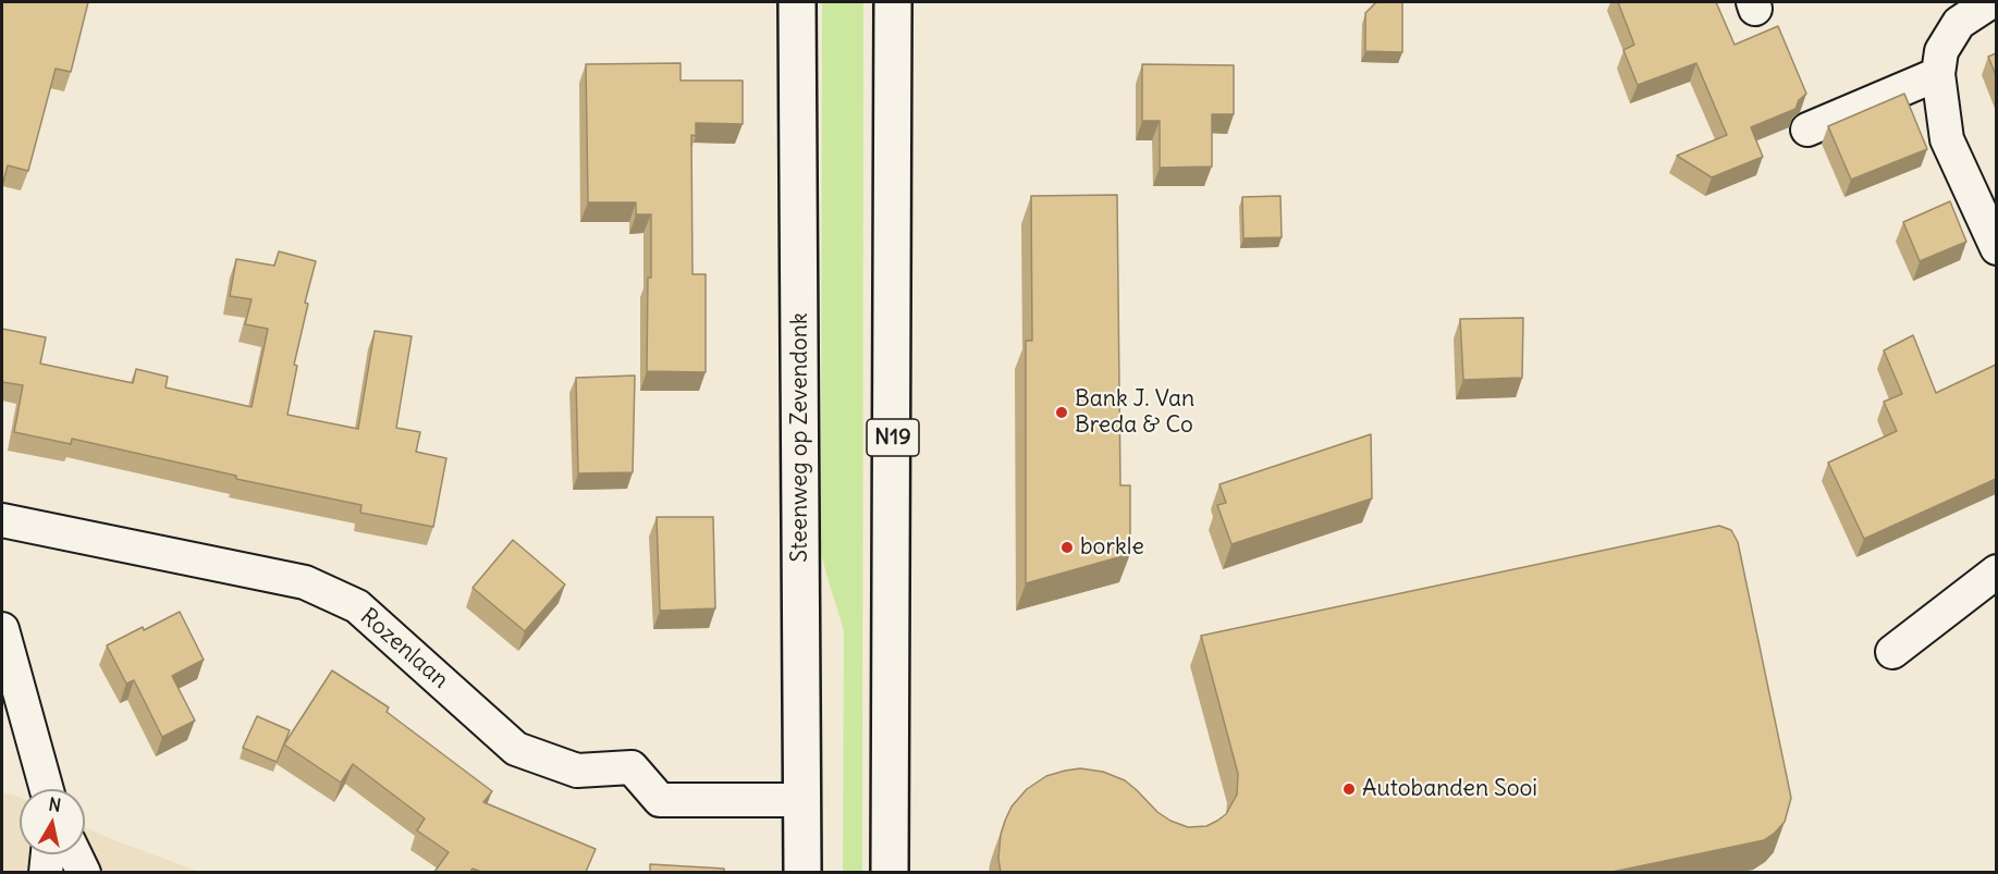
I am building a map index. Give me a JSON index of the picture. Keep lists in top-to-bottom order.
{
  "streets": {
    "main road": ["Steenweg op Zevendonk", "N19"],
    "street": ["Rozenlaan"]
  },
  "crossings": [
    ["Steenweg op Zevendonk", "Rozenlaan"]
  ],
  "places": ["Bank J. Van Breda & Co", "borkle", "Autobanden Sooi"],
  "north": "top"
}
